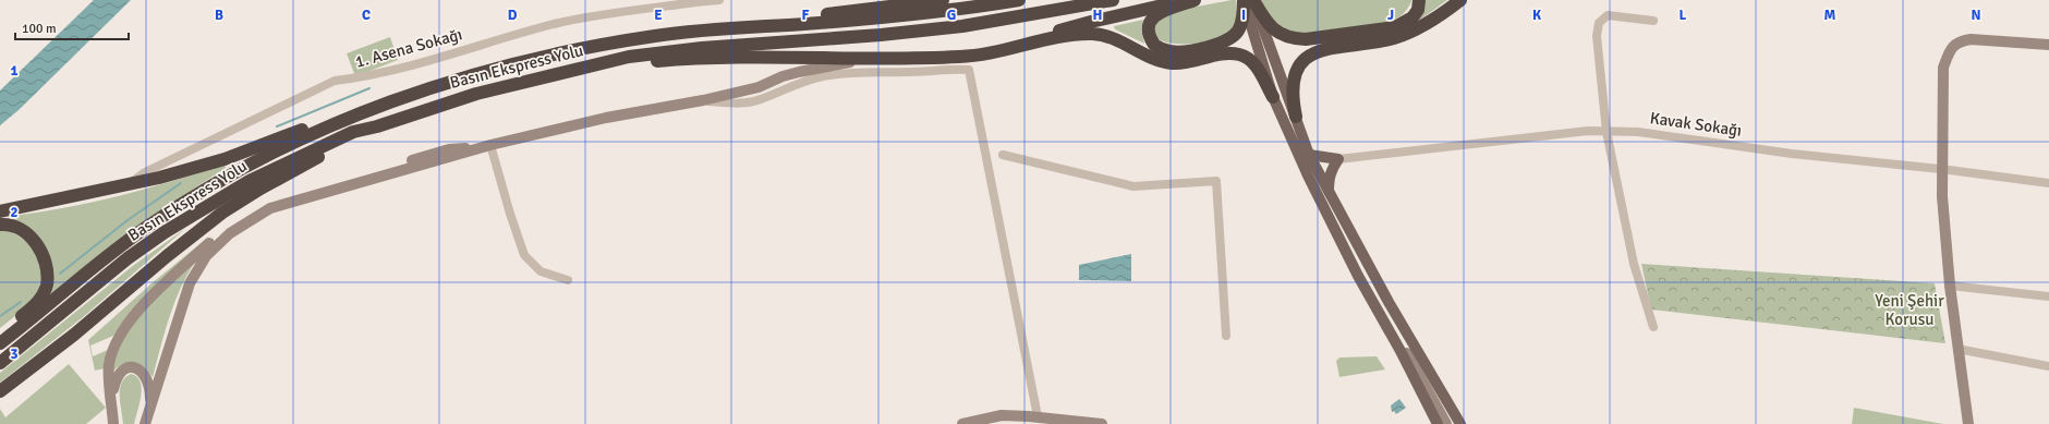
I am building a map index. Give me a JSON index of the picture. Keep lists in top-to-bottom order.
{
  "streets": {
    "highway": ["Basın Ekspress Yolu"],
    "street": ["1. Asena Sokağı", "Kavak Sokağı"]
  },
  "parks": ["Yeni Şehir Korusu"],
  "scale_bar": "100 m",
  "grid": {
    "columns": [
      "B",
      "C",
      "D",
      "E",
      "F",
      "G",
      "H",
      "I",
      "J",
      "K",
      "L",
      "M",
      "N"
    ],
    "rows": ["1", "2", "3"]
  }
}
